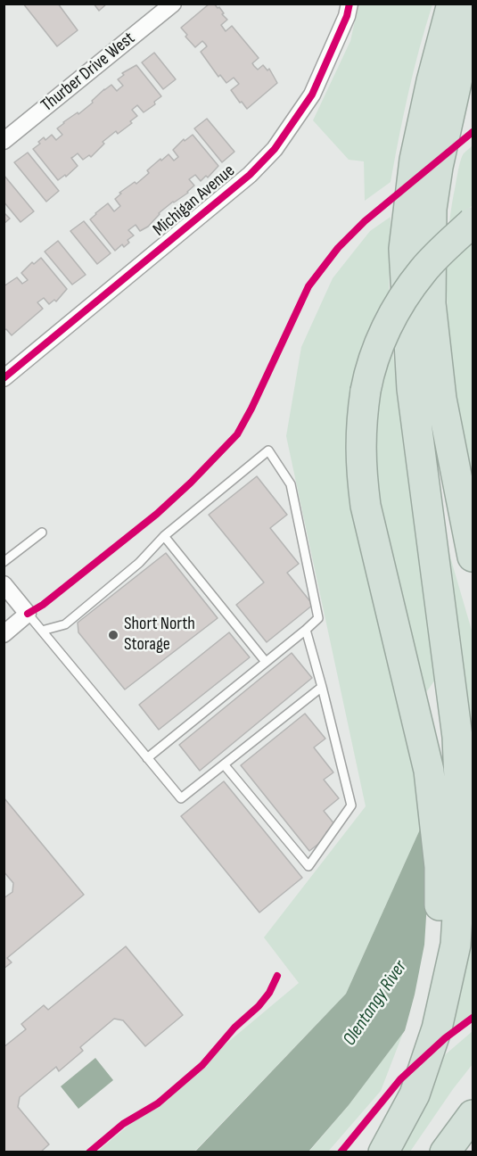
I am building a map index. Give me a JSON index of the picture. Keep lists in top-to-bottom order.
{
  "streets": {
    "street": ["Thurber Drive West", "Michigan Avenue"]
  },
  "water": ["Olentangy River"],
  "places": ["Short North Storage"]
}
